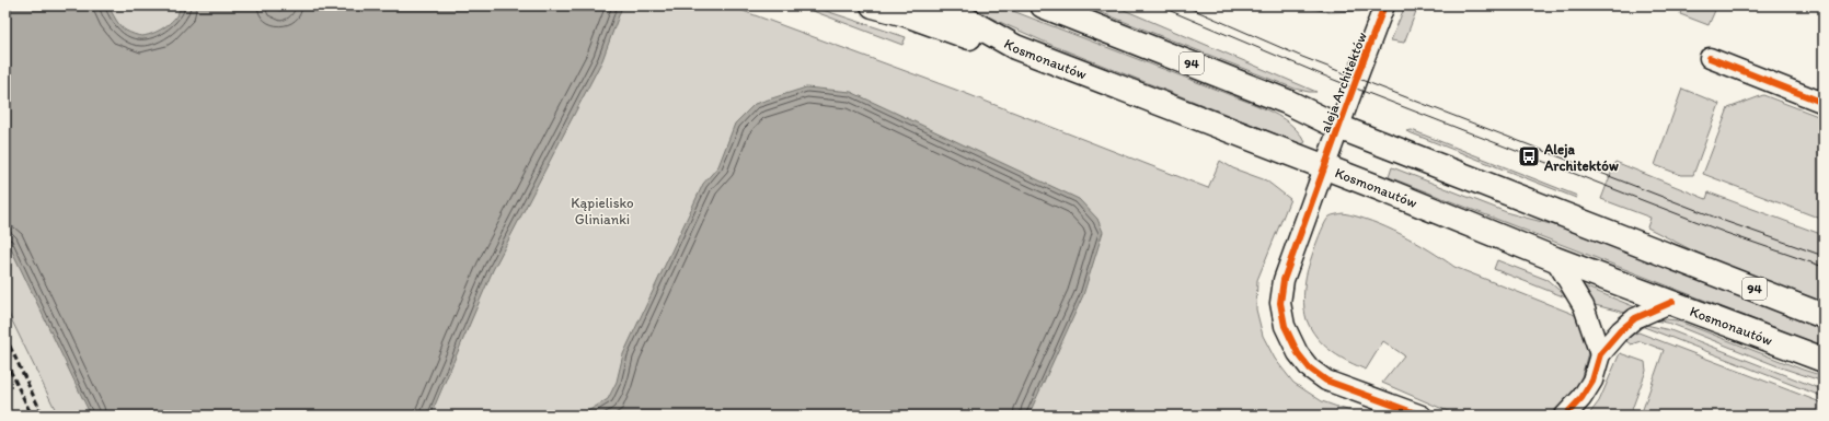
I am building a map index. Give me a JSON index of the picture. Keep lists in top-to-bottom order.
{
  "streets": {
    "main road": ["Kosmonautów", "94"],
    "street": ["aleja Architektów"]
  },
  "crossings": [
    ["Kosmonautów", "aleja Architektów"],
    ["94", "aleja Architektów"]
  ],
  "parks": ["Kąpielisko Glinianki"],
  "places": {
    "bus stop": ["Aleja Architektów"]
  }
}
